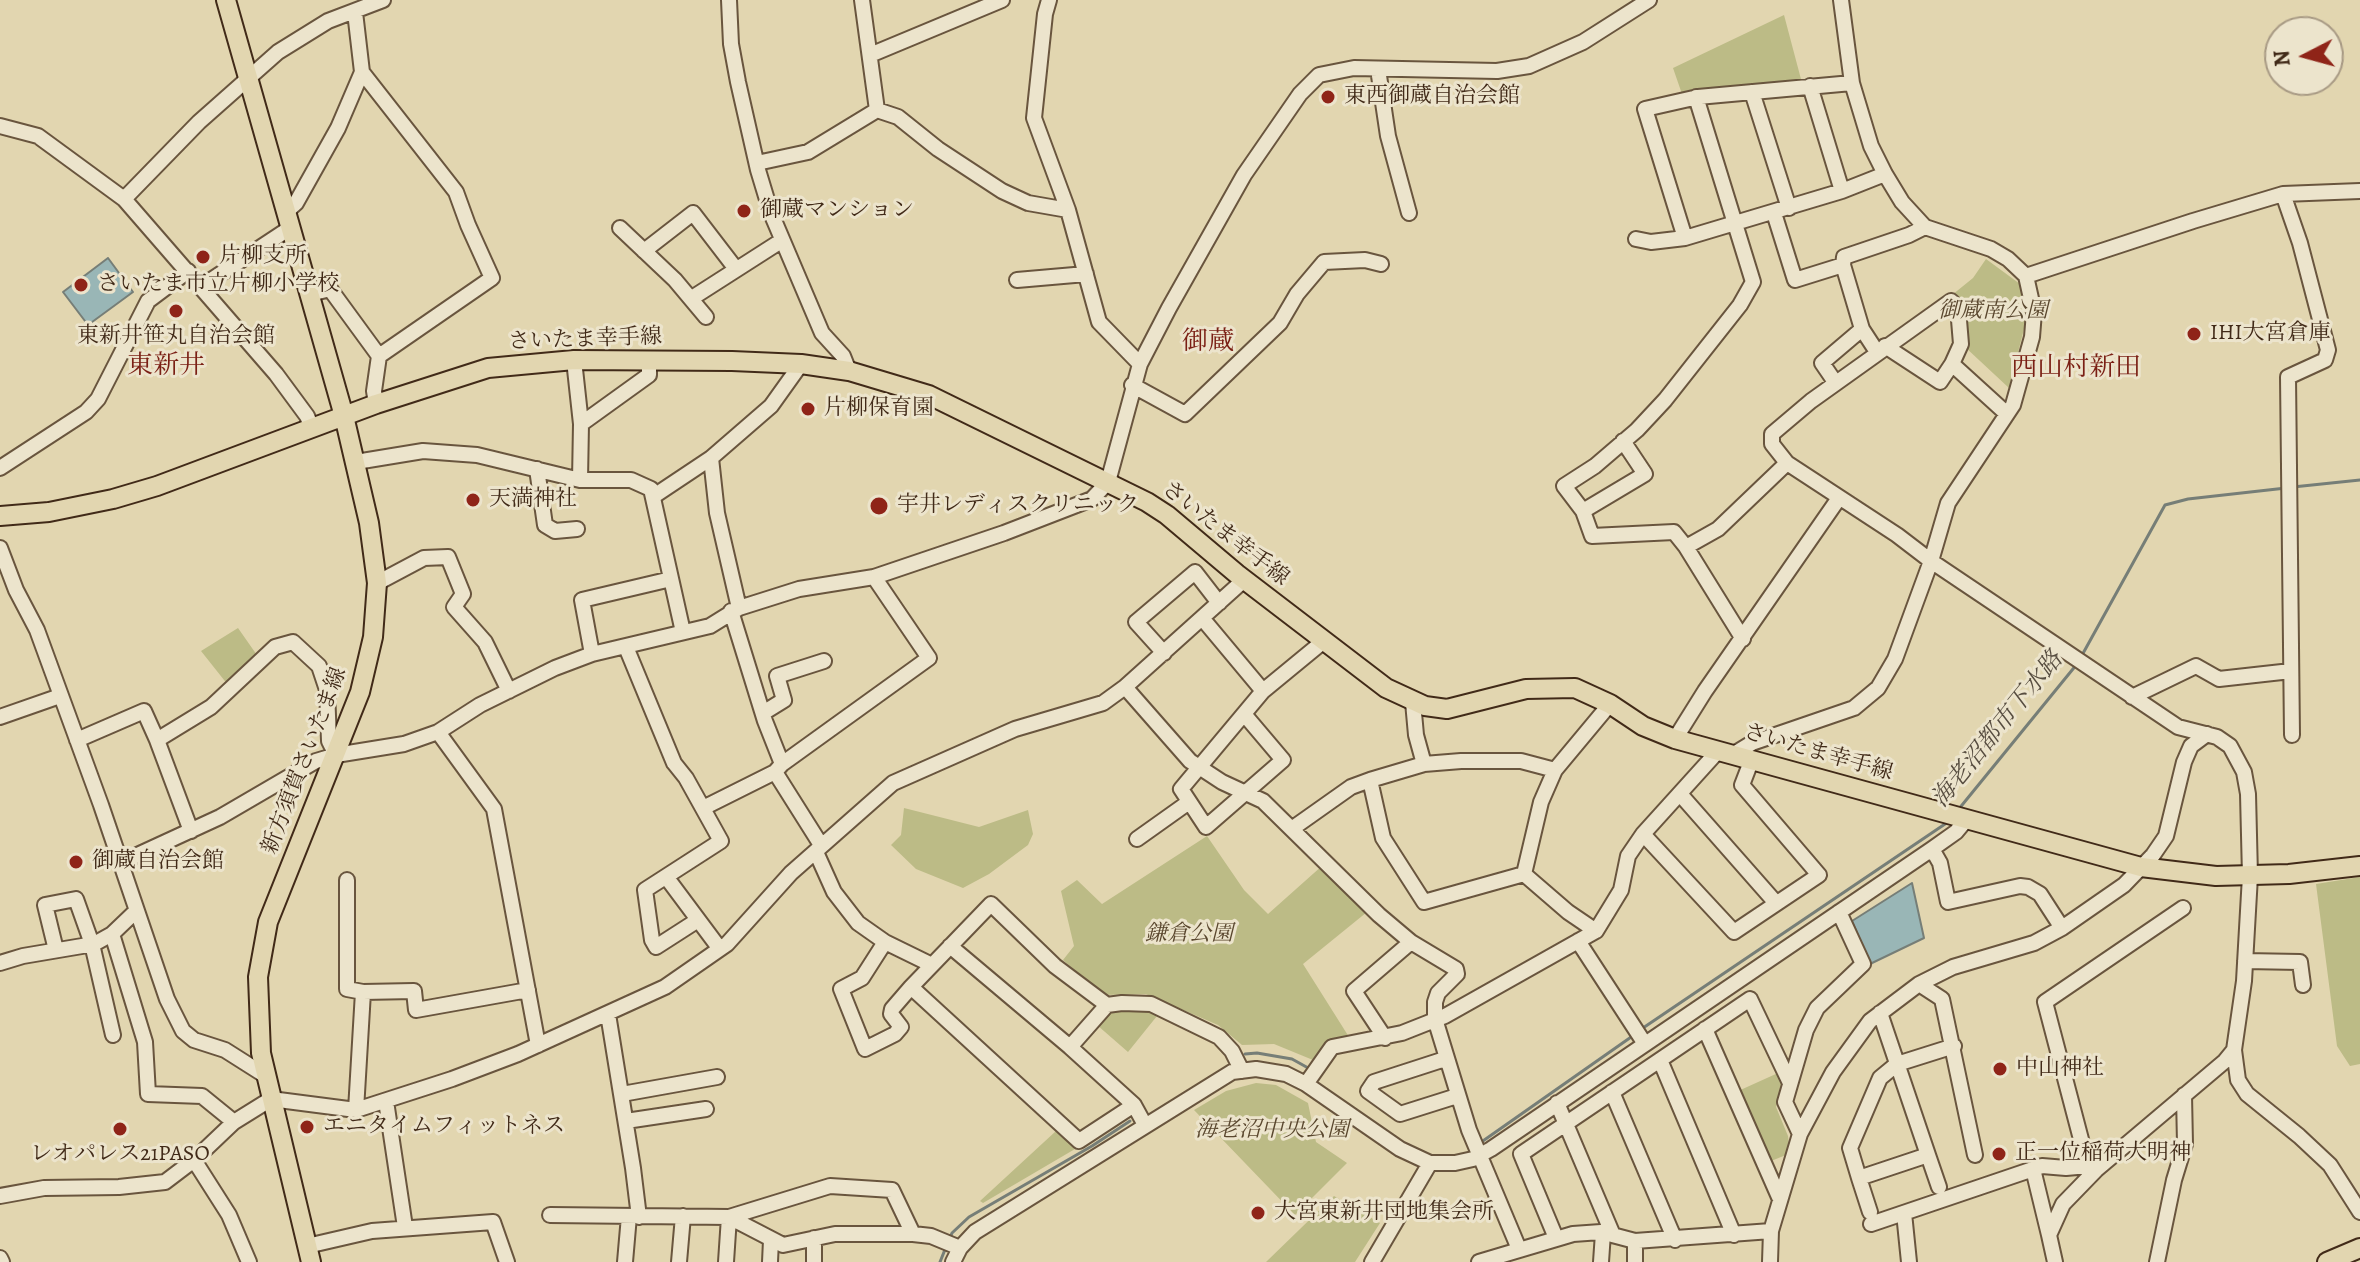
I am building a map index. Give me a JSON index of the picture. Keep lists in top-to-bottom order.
{
  "streets": {
    "main road": ["さいたま幸手線", "新方須賀さいたま線"]
  },
  "crossings": [
    ["さいたま幸手線", "新方須賀さいたま線"]
  ],
  "districts": ["御蔵", "東新井", "西山村新田"],
  "water": ["海老沼都市下水路"],
  "parks": ["御蔵南公園", "鎌倉公園", "海老沼中央公園"],
  "places": [
    "東西御蔵自治会館",
    "御蔵マンション",
    "片柳支所",
    "さいたま市立片柳小学校",
    "東新井笹丸自治会館",
    "IHI大宮倉庫",
    "片柳保育園",
    "天満神社",
    "宇井レディスクリニック",
    "御蔵自治会館",
    "中山神社",
    "エニタイムフィットネス",
    "レオパレス21PASO",
    "正一位稲荷大明神",
    "大宮東新井団地集会所"
  ],
  "north": "left"
}
